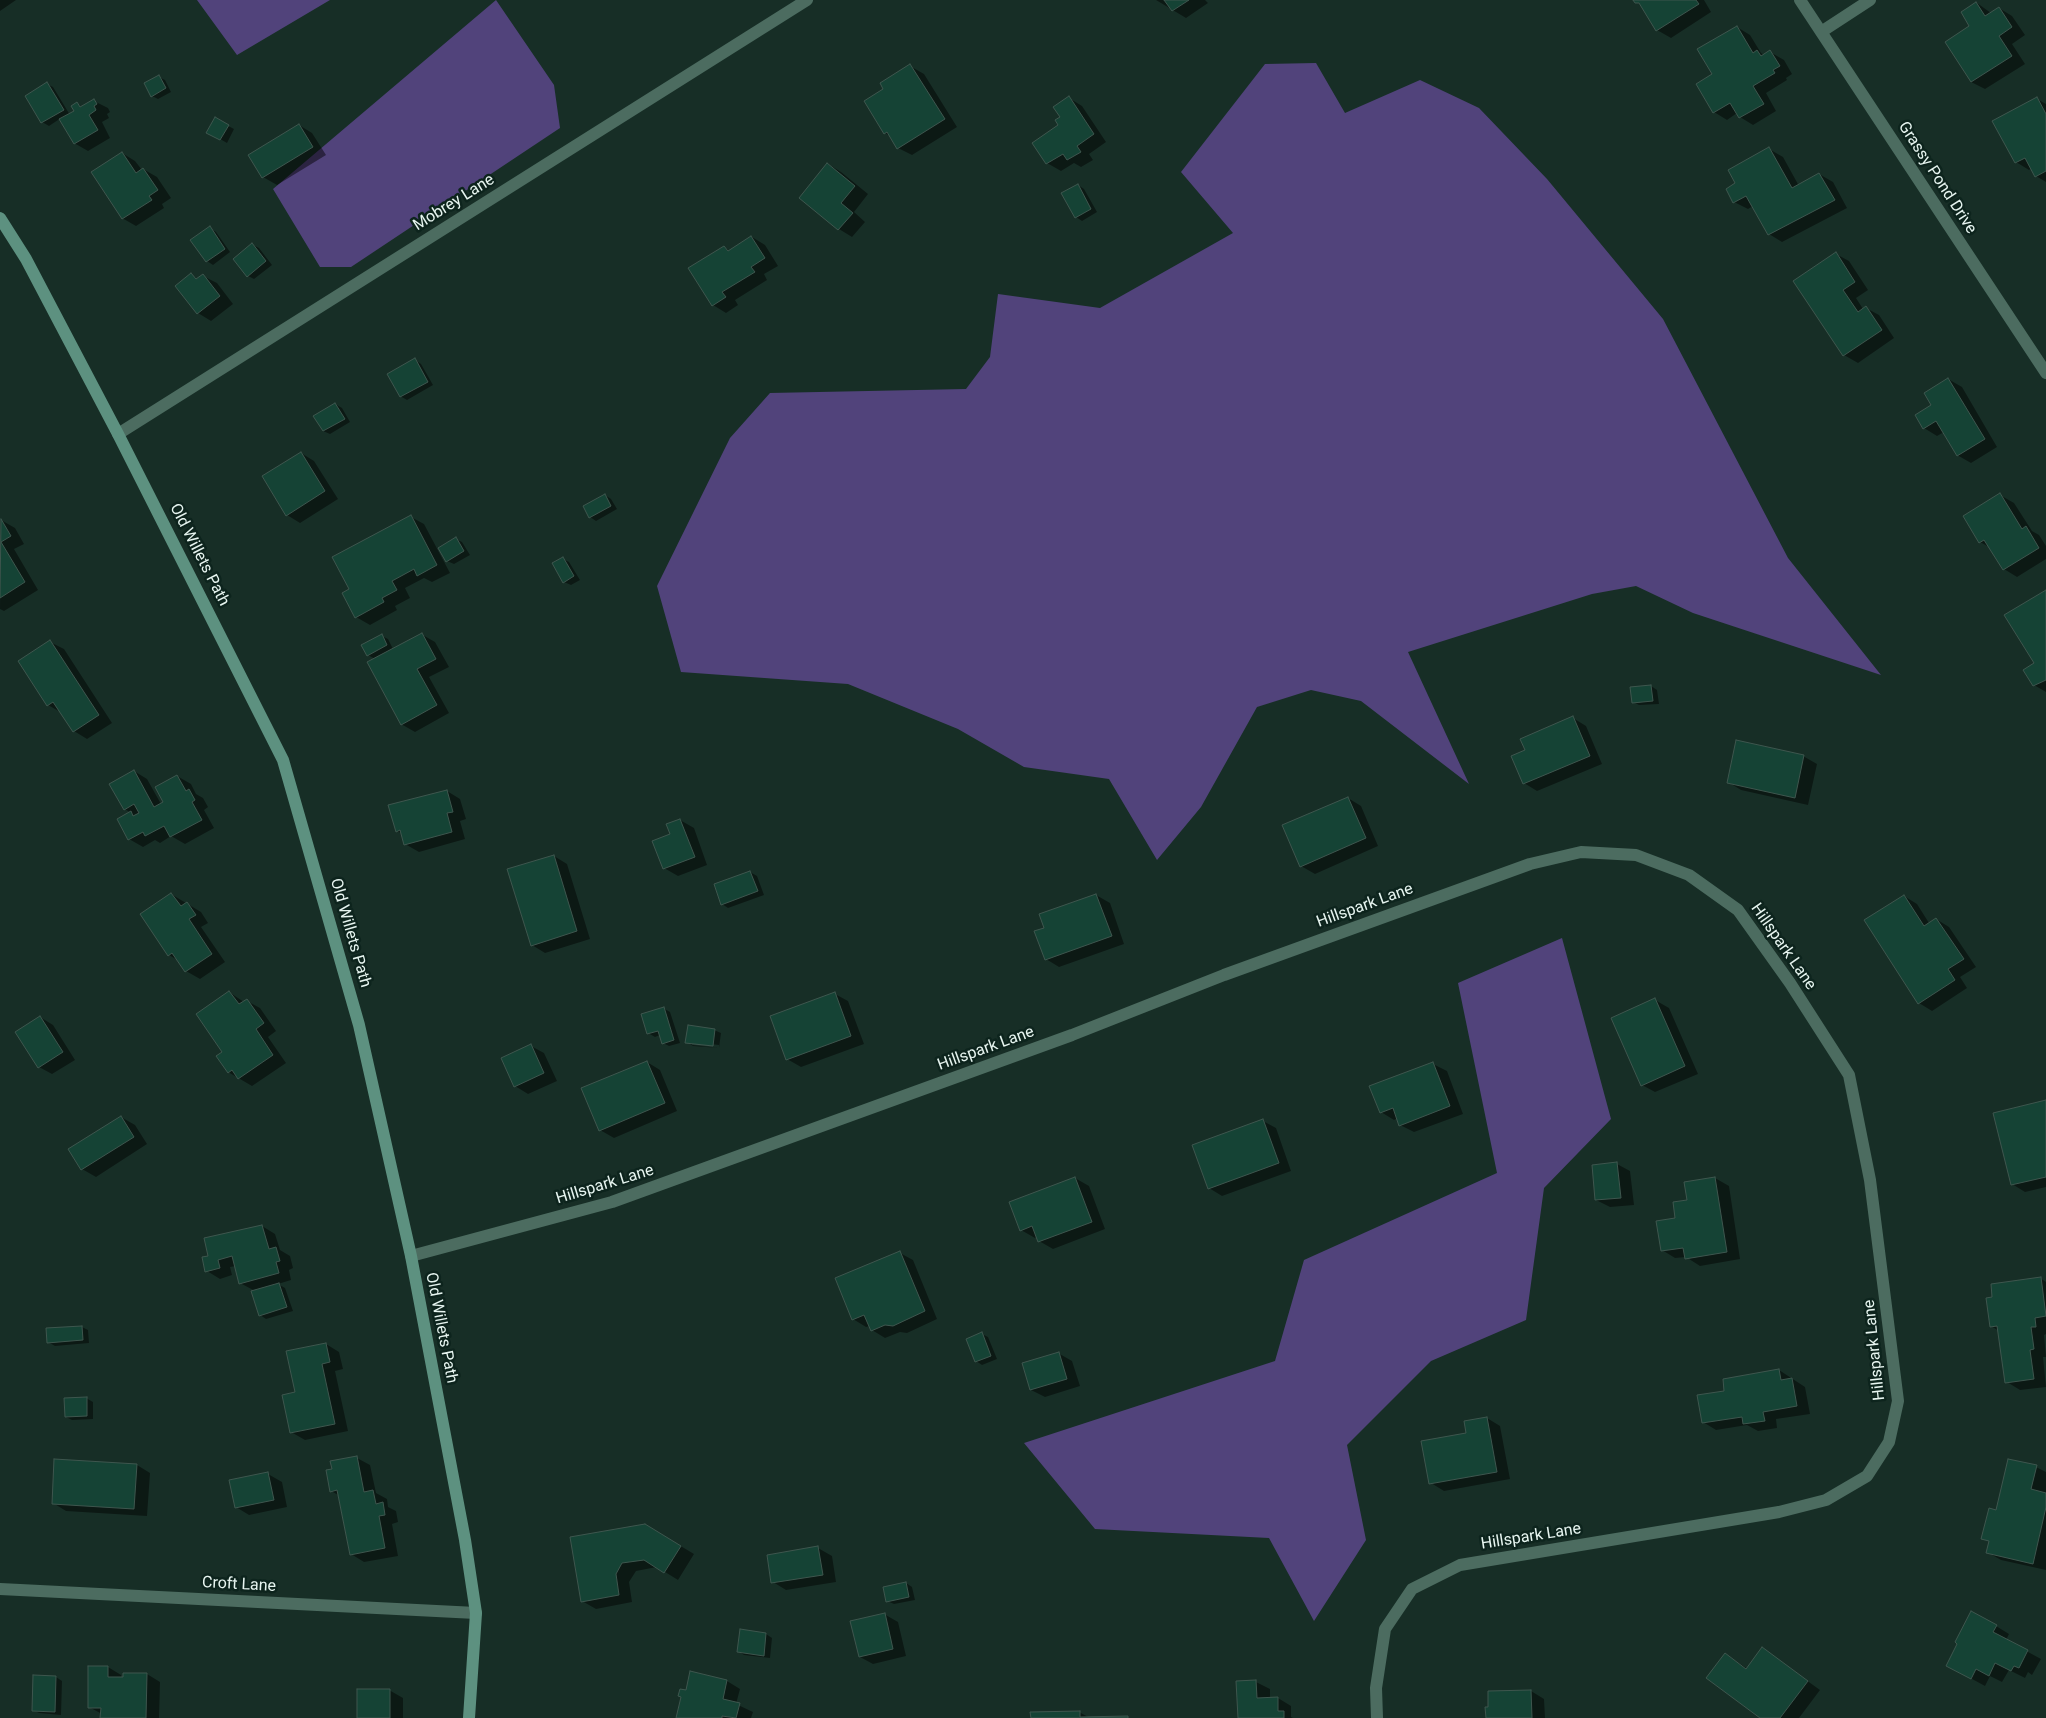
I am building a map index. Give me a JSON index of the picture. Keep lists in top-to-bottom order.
{
  "streets": {
    "main road": ["Old Willets Path"],
    "street": [
      "Grassy Pond Drive",
      "Mobrey Lane",
      "Hillspark Lane",
      "Croft Lane"
    ]
  },
  "crossings": [
    ["Mobrey Lane", "Old Willets Path"],
    ["Old Willets Path", "Hillspark Lane"],
    ["Old Willets Path", "Croft Lane"]
  ]
}
